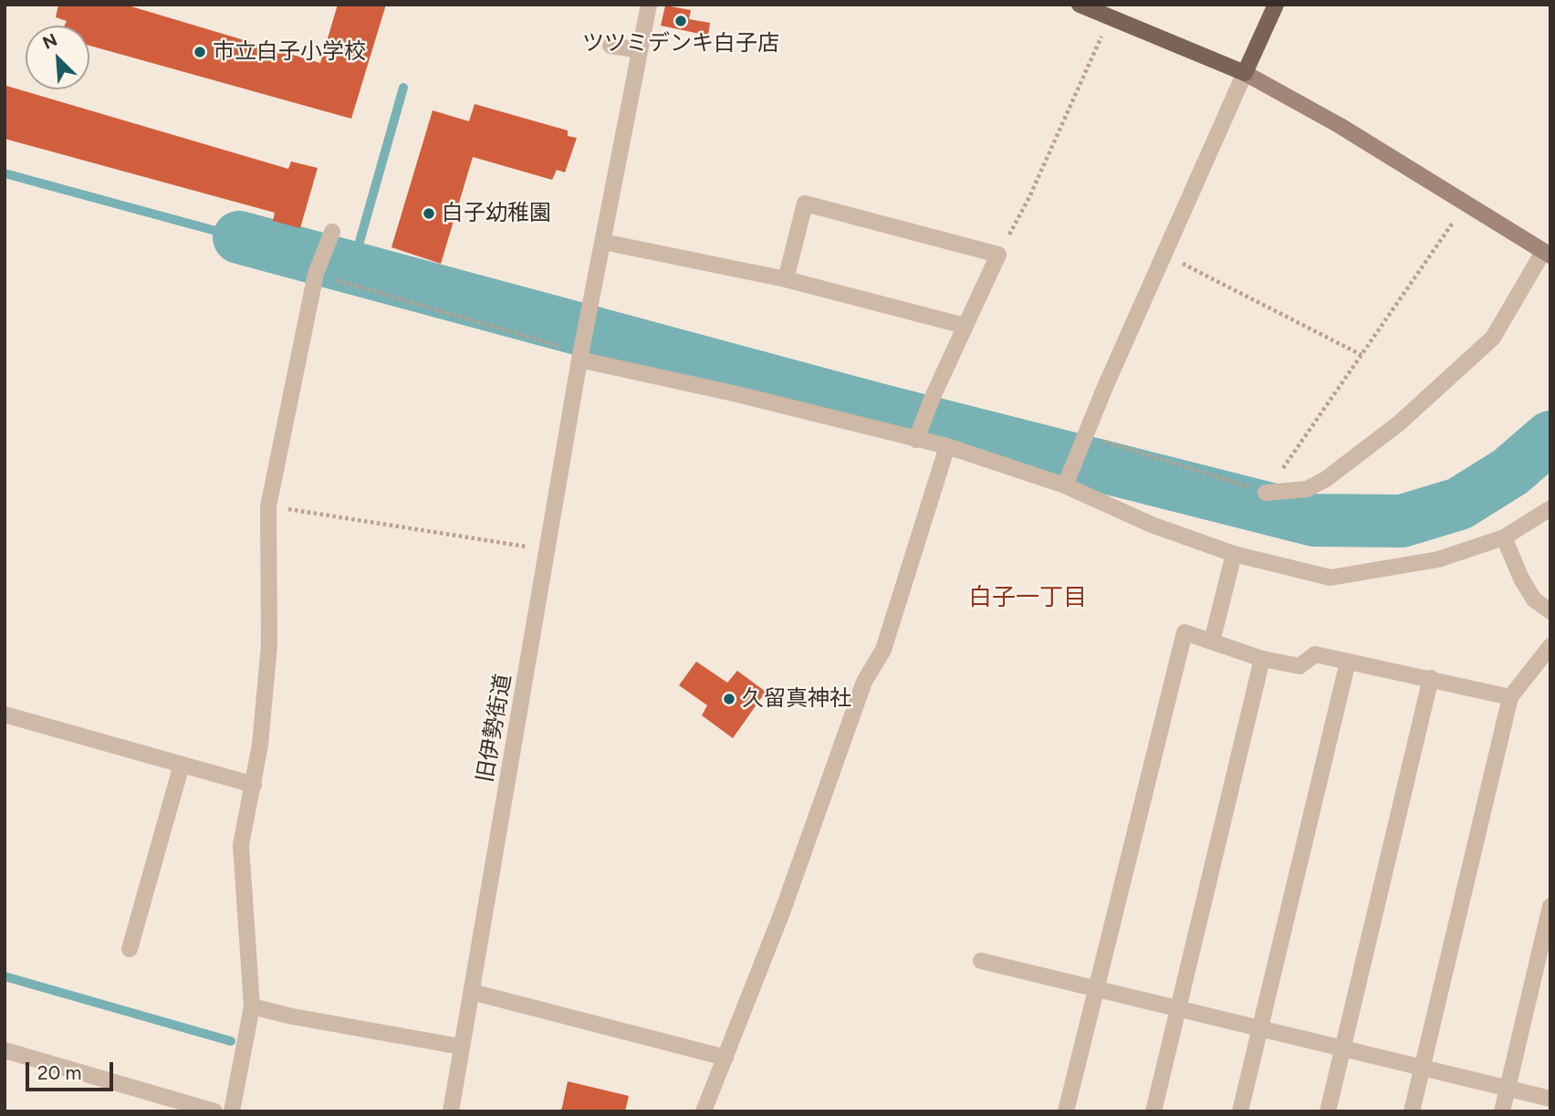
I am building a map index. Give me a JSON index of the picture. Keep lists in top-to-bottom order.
{
  "streets": {
    "street": ["旧伊勢街道"]
  },
  "districts": ["白子一丁目"],
  "places": [
    "ツツミデンキ白子店",
    "市立白子小学校",
    "白子幼稚園",
    "久留真神社"
  ],
  "scale_bar": "20 m",
  "north": "top left"
}
